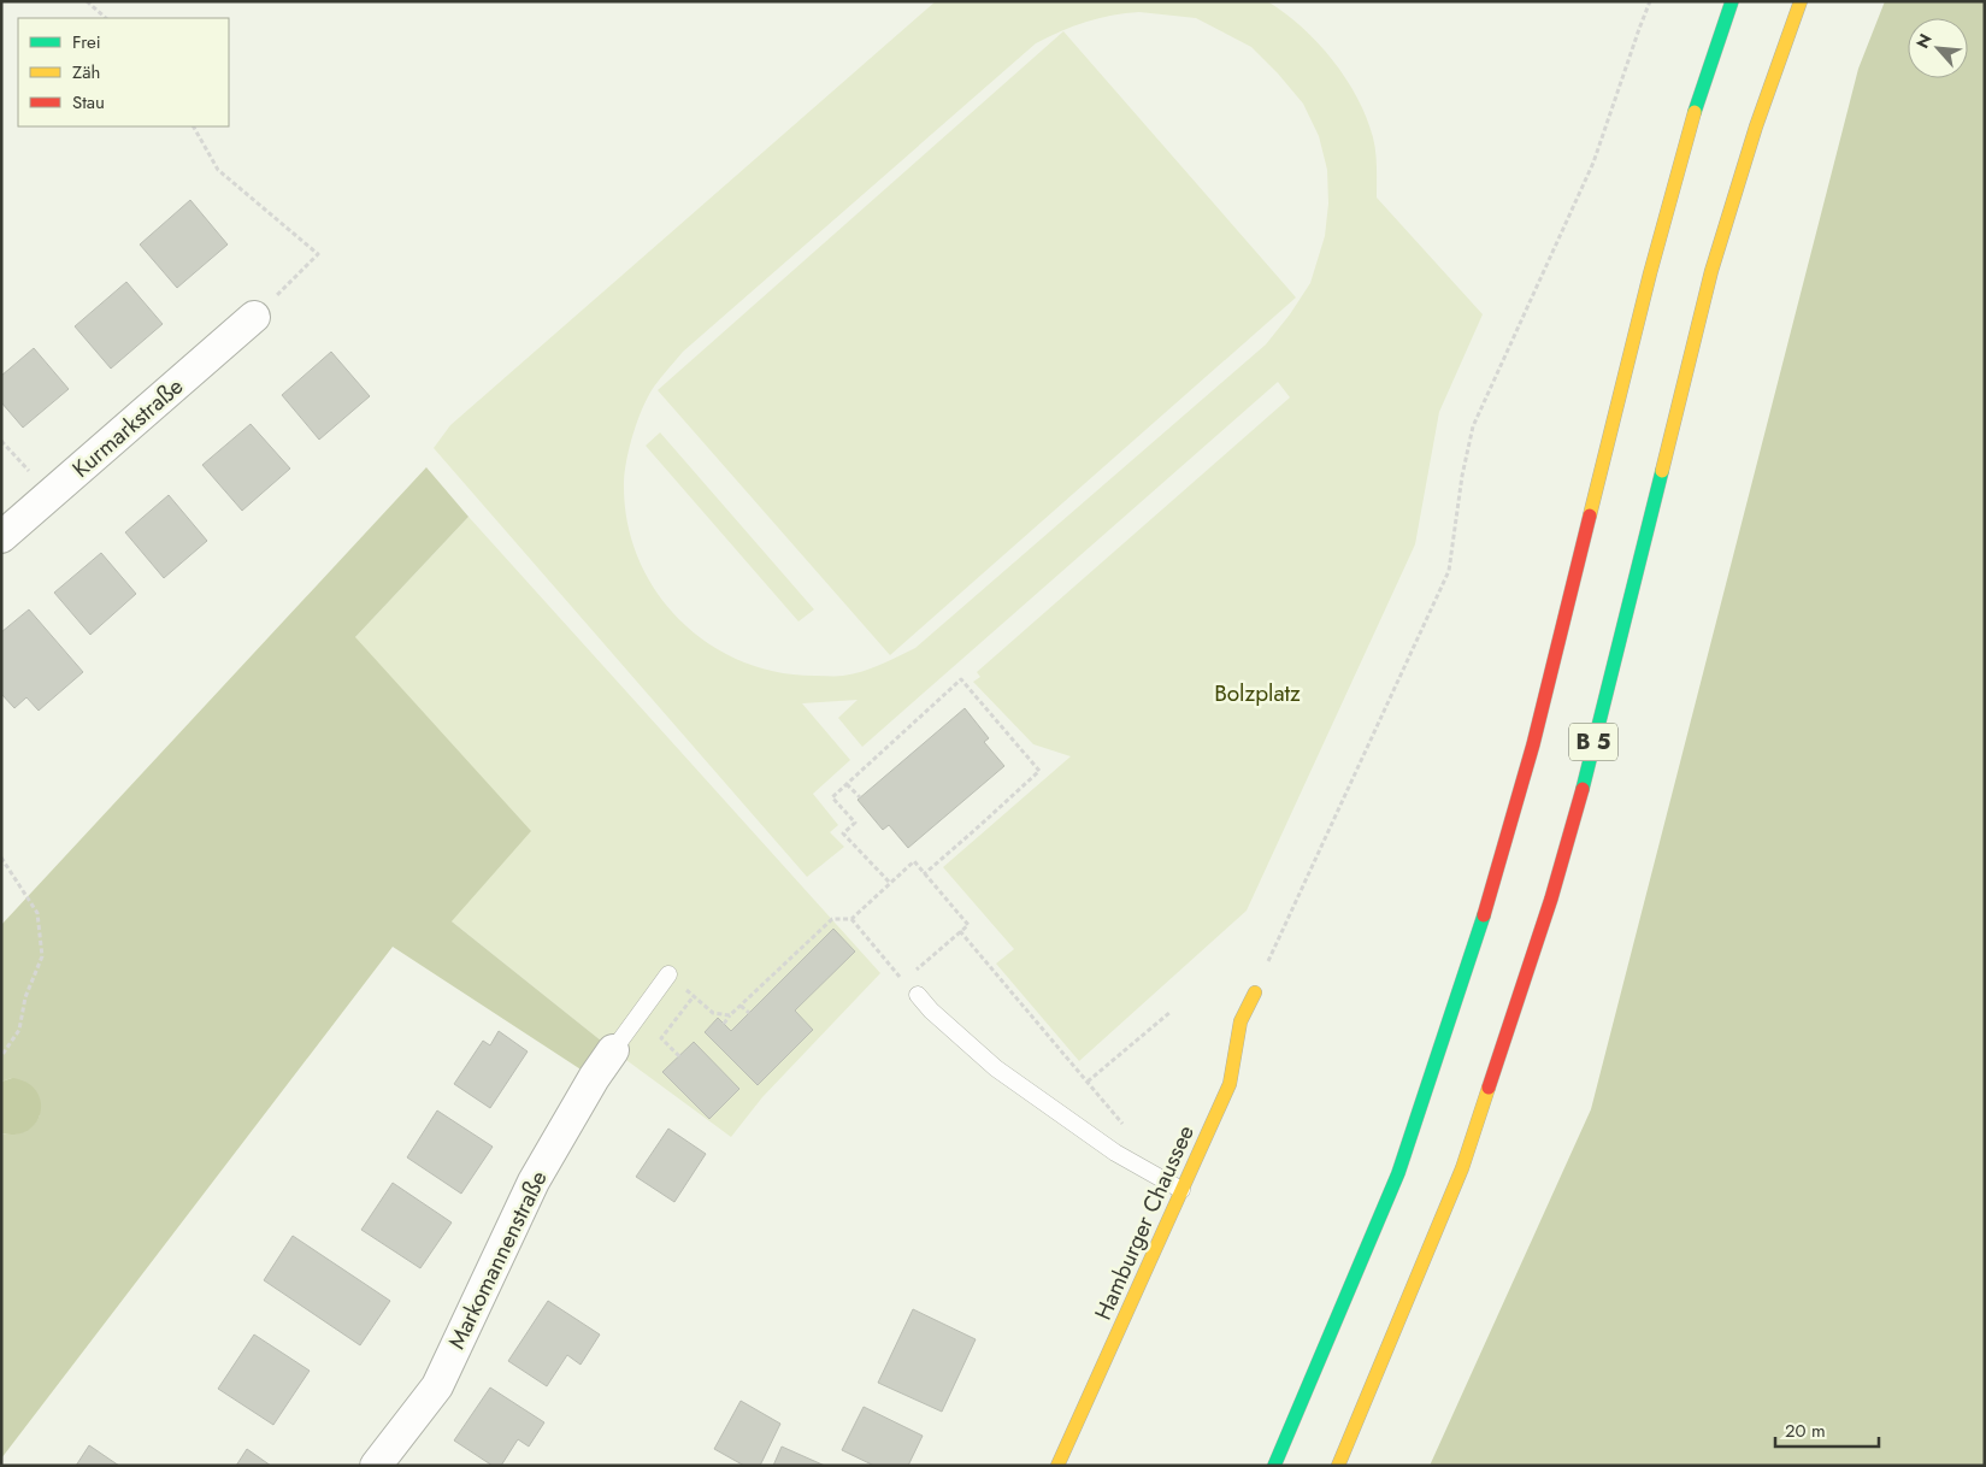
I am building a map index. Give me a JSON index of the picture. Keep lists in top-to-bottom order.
{
  "streets": {
    "main road": ["B 5", "Hamburger Chaussee"],
    "street": ["Kurmarkstraße", "Markomannenstraße"]
  },
  "parks": ["Bolzplatz"],
  "legend": ["Frei", "Zäh", "Stau"],
  "scale_bar": "20 m",
  "north": "top left"
}
